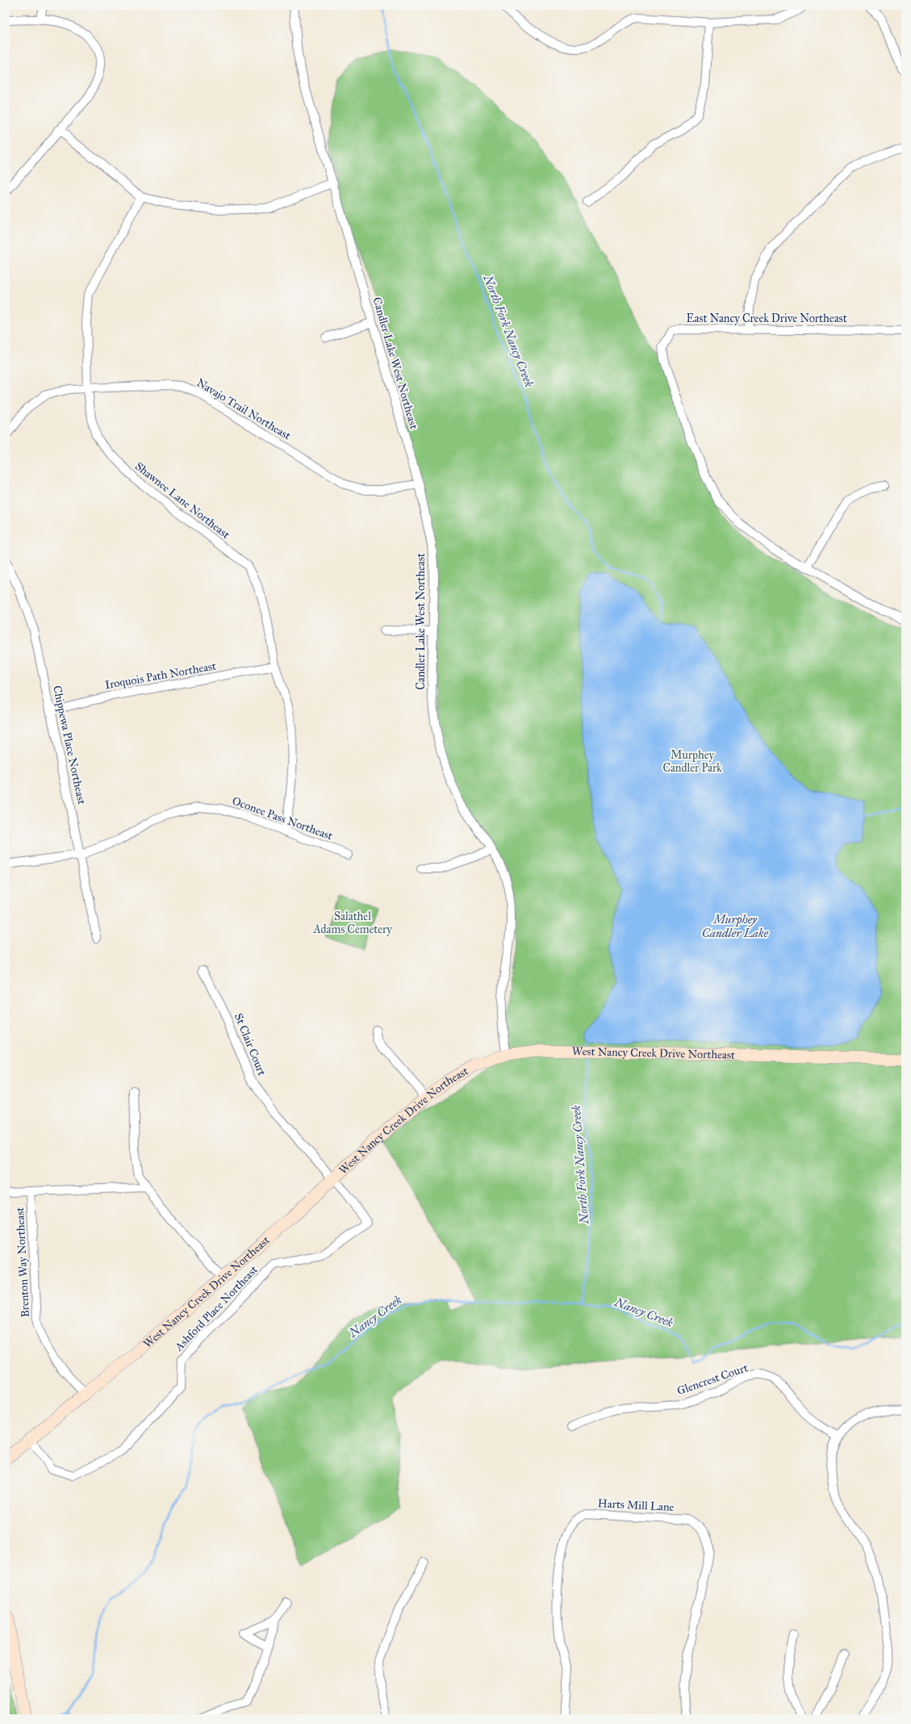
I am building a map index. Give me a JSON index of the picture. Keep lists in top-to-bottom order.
{
  "streets": {
    "street": [
      "East Nancy Creek Drive Northeast",
      "Candler Lake West Northeast",
      "Navajo Trail Northeast",
      "Shawnee Lane Northeast",
      "Iroquois Path Northeast",
      "Chippewa Place Northeast",
      "Oconee Pass Northeast",
      "St Clair Court",
      "West Nancy Creek Drive Northeast",
      "Brenton Way Northeast",
      "Ashford Place Northeast",
      "Glencrest Court",
      "Harts Mill Lane"
    ]
  },
  "crossings": [
    ["Candler Lake West Northeast", "Navajo Trail Northeast"],
    ["Candler Lake West Northeast", "West Nancy Creek Drive Northeast"],
    ["Navajo Trail Northeast", "Shawnee Lane Northeast"],
    ["Shawnee Lane Northeast", "Iroquois Path Northeast"],
    ["Shawnee Lane Northeast", "Oconee Pass Northeast"],
    ["Iroquois Path Northeast", "Chippewa Place Northeast"],
    ["Chippewa Place Northeast", "Oconee Pass Northeast"],
    ["St Clair Court", "West Nancy Creek Drive Northeast"],
    ["St Clair Court", "Ashford Place Northeast"],
    ["West Nancy Creek Drive Northeast", "Brenton Way Northeast"],
    ["West Nancy Creek Drive Northeast", "Ashford Place Northeast"]
  ],
  "water": ["North Fork Nancy Creek", "Murphey Candler Lake", "Nancy Creek"],
  "parks": ["Murphey Candler Park", "Salathel Adams Cemetery"]
}
